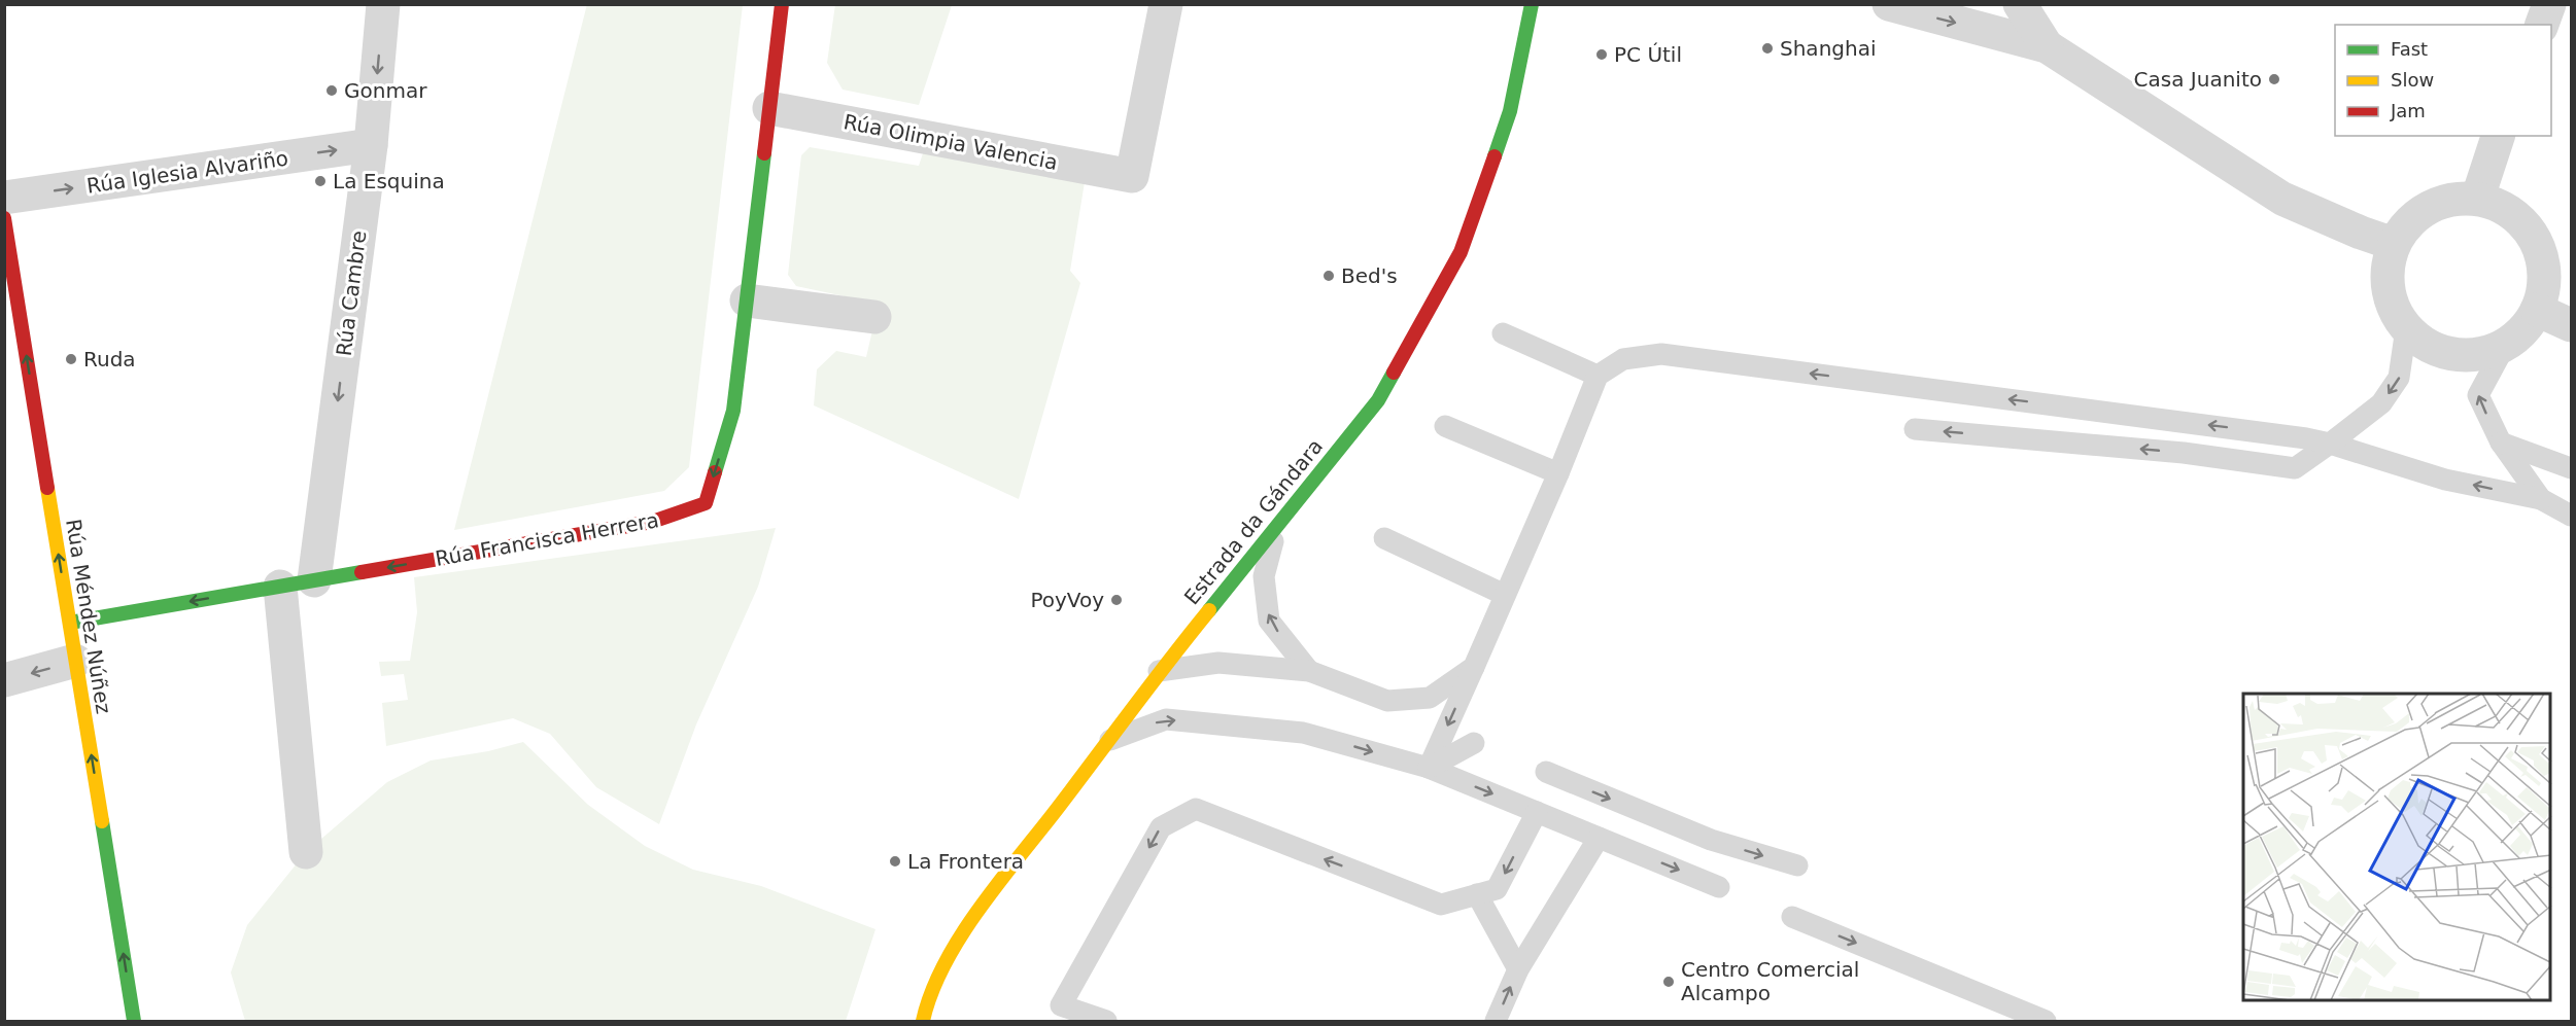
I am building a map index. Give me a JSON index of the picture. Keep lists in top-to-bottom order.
{
  "streets": {
    "street": [
      "Rúa Olimpia Valencia",
      "Rúa Iglesia Alvariño",
      "Rúa Cambre",
      "Estrada da Gándara",
      "Rúa Francisca Herrera",
      "Rúa Méndez Núñez"
    ]
  },
  "crossings": [
    ["Rúa Olimpia Valencia", "Rúa Francisca Herrera"],
    ["Rúa Iglesia Alvariño", "Rúa Cambre"],
    ["Rúa Cambre", "Rúa Francisca Herrera"],
    ["Rúa Francisca Herrera", "Rúa Méndez Núñez"]
  ],
  "one_way": [
    "Rúa Iglesia Alvariño",
    "Rúa Cambre",
    "Rúa Francisca Herrera",
    "Rúa Méndez Núñez"
  ],
  "places": [
    "Shanghai",
    "PC Útil",
    "Casa Juanito",
    "Gonmar",
    "La Esquina",
    "Bed's",
    "Ruda",
    "PoyVoy",
    "La Frontera",
    "Centro Comercial Alcampo"
  ],
  "legend": ["Fast", "Slow", "Jam"]
}
